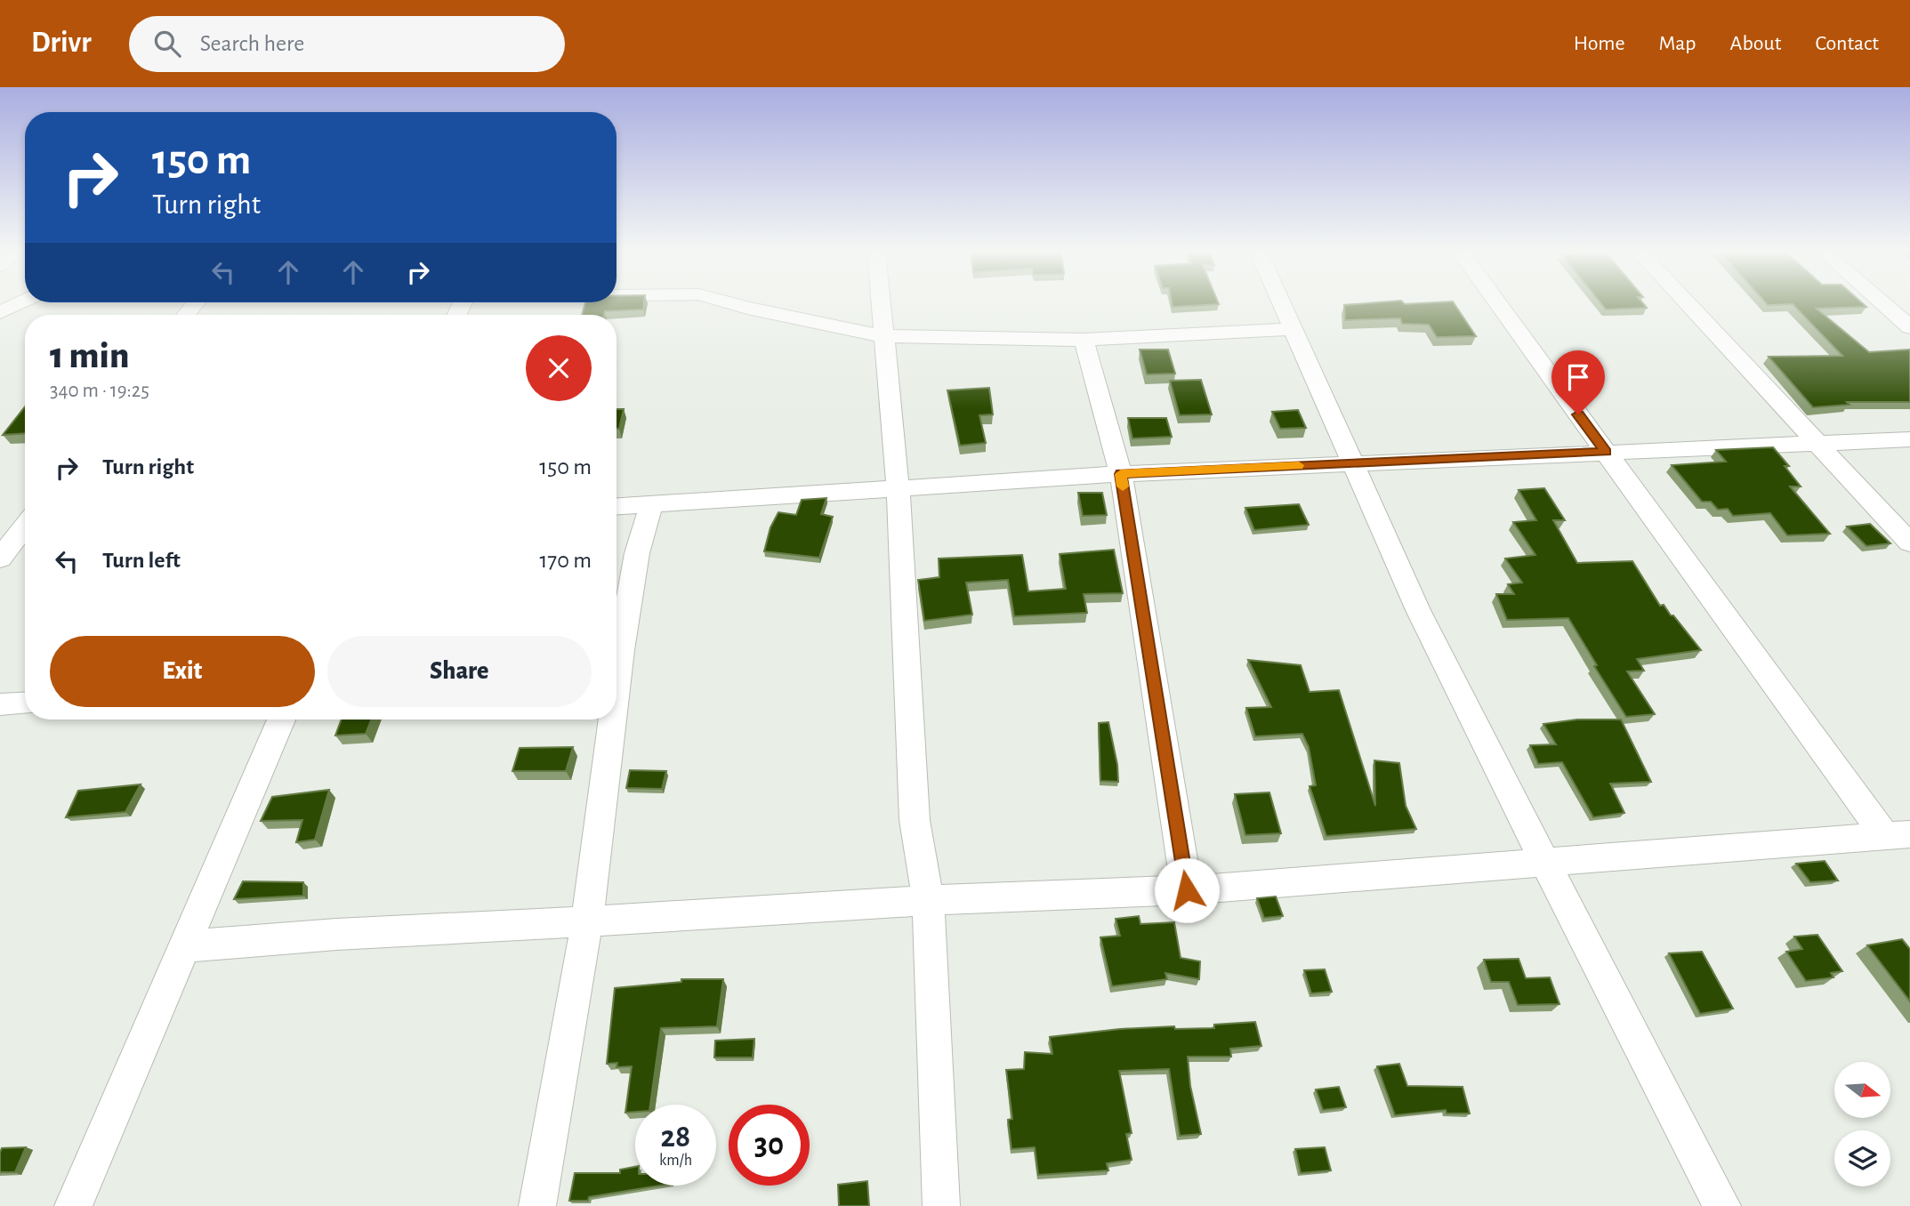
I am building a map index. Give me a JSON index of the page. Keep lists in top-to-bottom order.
{
  "north": "right",
  "page": {
    "header": "Drivr",
    "search": "Search here",
    "nav": [
      "Home",
      "Map",
      "About",
      "Contact"
    ],
    "turn": ["150 m", "Turn right"],
    "heading": ["1 min", "340 m · 19:25"],
    "list": [
      {
        "name": "Turn right",
        "value": "150 m"
      },
      {
        "name": "Turn left",
        "value": "170 m"
      }
    ],
    "buttons": ["Exit", "Share"],
    "speed": "28 km/h",
    "limit": "30"
  }
}
